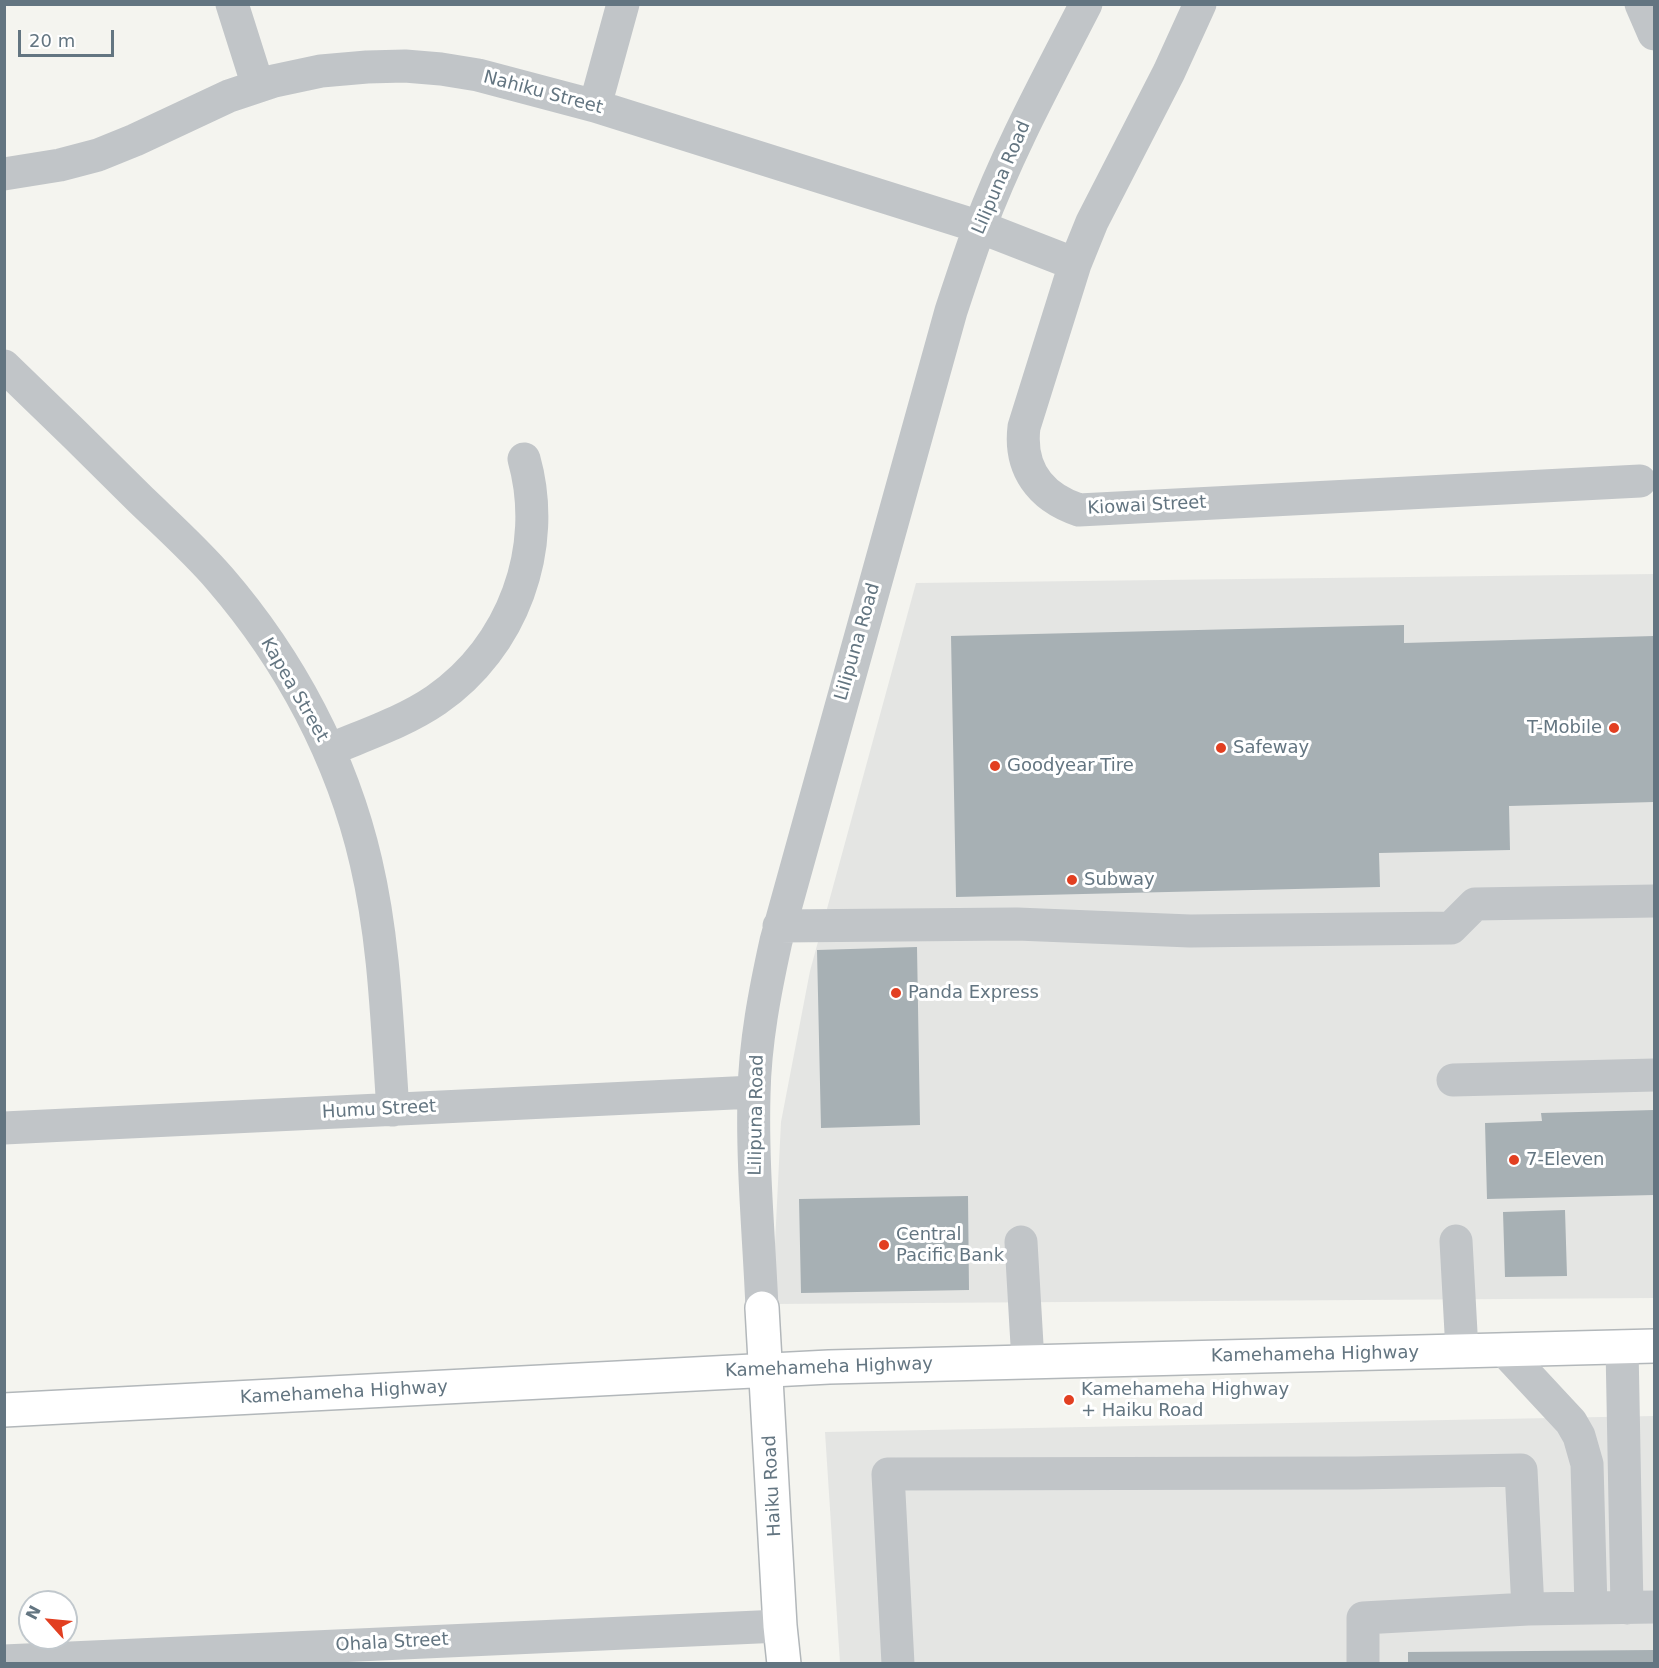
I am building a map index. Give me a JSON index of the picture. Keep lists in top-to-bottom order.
{
  "streets": {
    "main road": ["Kamehameha Highway", "Haiku Road"],
    "street": [
      "Nahiku Street",
      "Lilipuna Road",
      "Kiowai Street",
      "Kapea Street",
      "Humu Street",
      "Ohala Street"
    ]
  },
  "crossings": [
    ["Nahiku Street", "Lilipuna Road"],
    ["Nahiku Street", "Kiowai Street"],
    ["Lilipuna Road", "Humu Street"],
    ["Lilipuna Road", "Haiku Road"],
    ["Kapea Street", "Humu Street"],
    ["Kamehameha Highway", "Haiku Road"],
    ["Haiku Road", "Ohala Street"]
  ],
  "places": [
    "T-Mobile",
    "Safeway",
    "Goodyear Tire",
    "Subway",
    "Panda Express",
    "7-Eleven",
    "Central Pacific Bank",
    "Kamehameha Highway + Haiku Road"
  ],
  "scale_bar": "20 m",
  "north": "top left"
}
